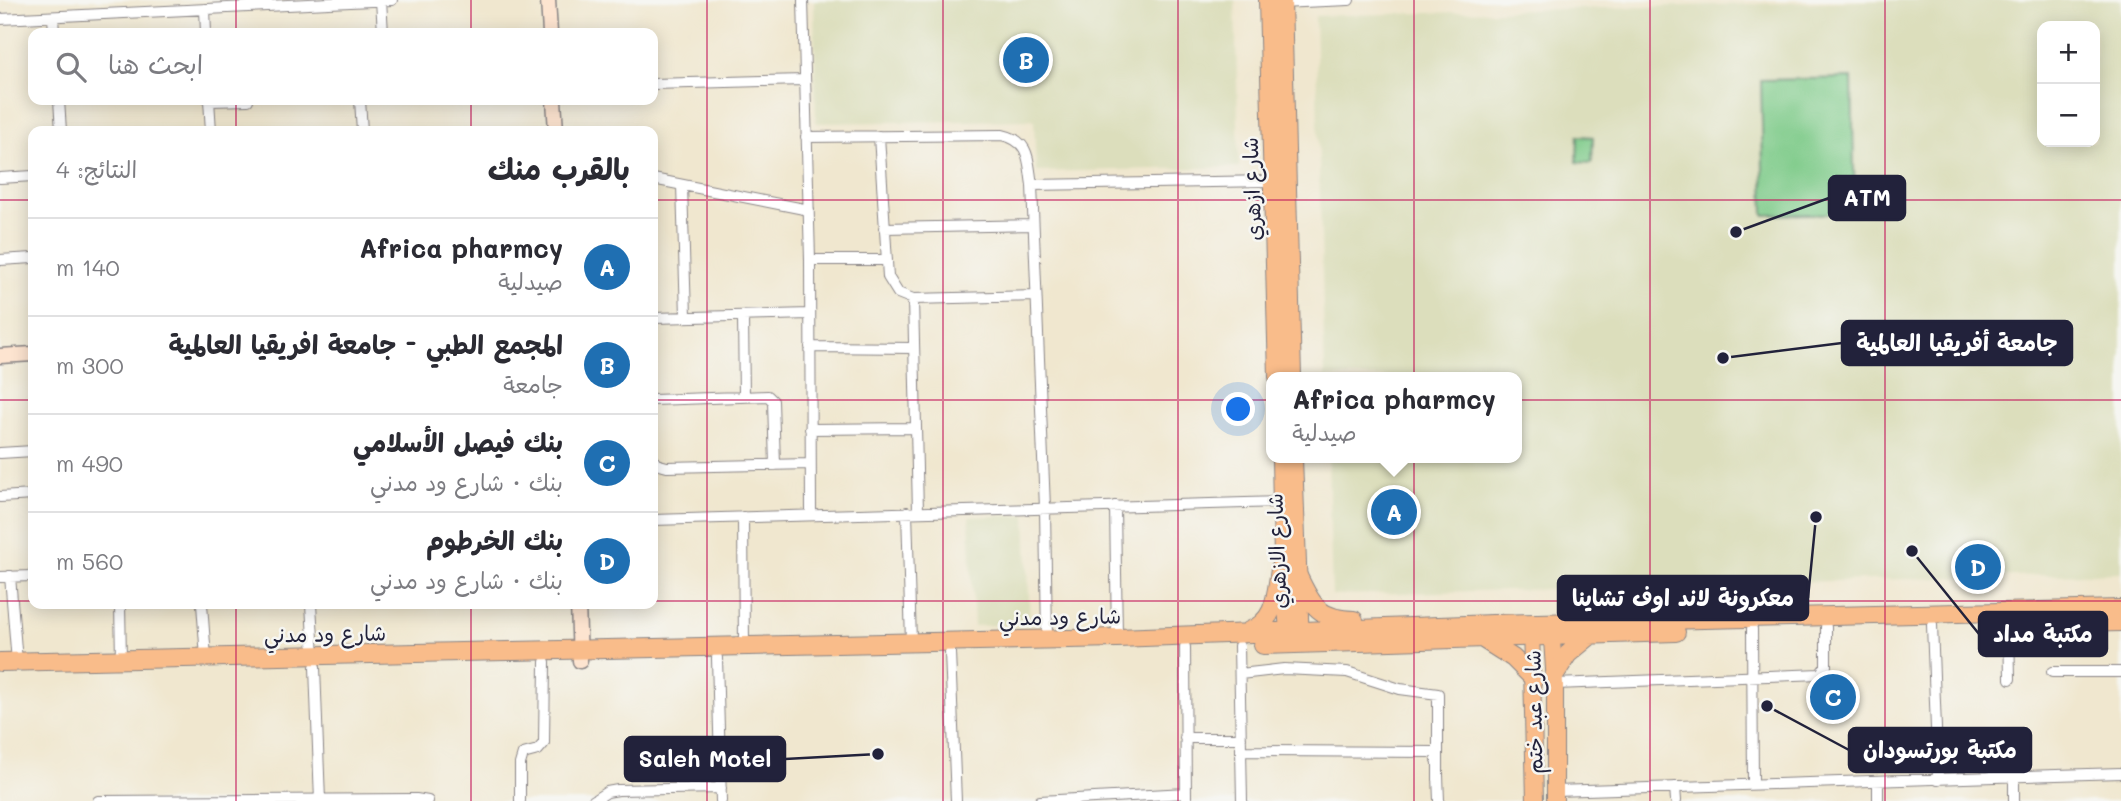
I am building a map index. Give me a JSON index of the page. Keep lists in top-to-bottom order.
{
  "streets": {
    "highway": ["شارع ود مدني"],
    "main road": ["شارع ازهري", "شارع الازهري", "شارع عبد ختم"]
  },
  "crossings": [
    ["شارع الازهري", "شارع ود مدني"],
    ["شارع ود مدني", "شارع عبد ختم"]
  ],
  "places": [
    "ATM",
    "جامعة أفريقيا العالمية",
    "معكرونة لاند اوف تشاينا",
    "مكتبة مداد",
    "مكتبة بورتسودان",
    "Saleh Motel"
  ],
  "page": {
    "map_buttons": ["+", "−"],
    "search": "ابحث هنا",
    "pins": [
      "B",
      "A",
      "D",
      "C"
    ],
    "heading": ["بالقرب منك", "النتائج: 4"],
    "list": [
      {
        "mark": "A",
        "name": "Africa pharmcy",
        "note": "صيدلية",
        "value": "140 m"
      },
      {
        "mark": "B",
        "name": "المجمع الطبي - جامعة افريقيا العالمية",
        "note": "جامعة",
        "value": "300 m"
      },
      {
        "mark": "C",
        "name": "بنك فيصل الأسلامي",
        "note": "بنك · شارع ود مدني",
        "value": "490 m"
      },
      {
        "mark": "D",
        "name": "بنك الخرطوم",
        "note": "بنك · شارع ود مدني",
        "value": "560 m"
      }
    ],
    "popup": ["Africa pharmcy", "صيدلية"]
  }
}
